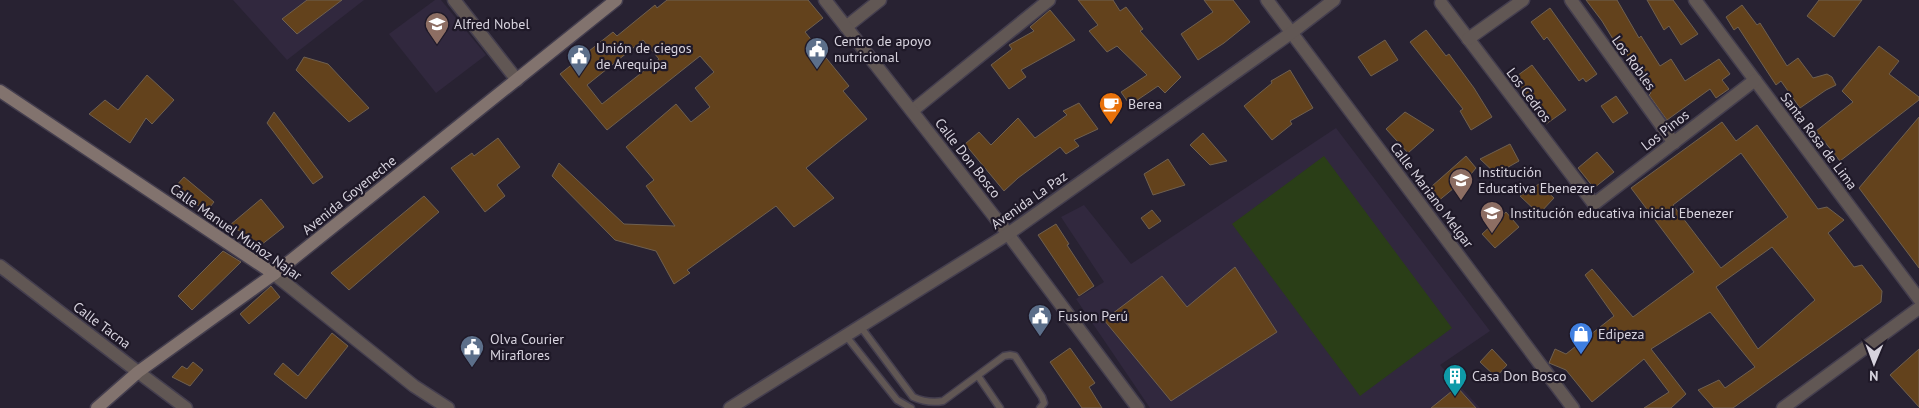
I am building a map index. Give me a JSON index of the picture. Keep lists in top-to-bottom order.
{
  "streets": {
    "main road": ["Avenida Goyeneche", "Calle Manuel Muñoz Najar"],
    "street": [
      "Los Robles",
      "Los Cedros",
      "Los Pinos",
      "Santa Rosa de Lima",
      "Calle Don Bosco",
      "Calle Mariano Melgar",
      "Avenida La Paz",
      "Calle Tacna"
    ]
  },
  "crossings": [
    ["Los Robles", "Los Pinos"],
    ["Los Cedros", "Los Pinos"],
    ["Los Pinos", "Santa Rosa de Lima"],
    ["Calle Don Bosco", "Avenida La Paz"],
    ["Avenida Goyeneche", "Calle Manuel Muñoz Najar"],
    ["Avenida Goyeneche", "Calle Tacna"],
    ["Calle Mariano Melgar", "Avenida La Paz"]
  ],
  "places": {
    "school or university": ["Alfred Nobel", "Institución Educativa Ebenezer", "Institución educativa inicial Ebenezer"],
    "public building": [
      "Centro de apoyo nutricional",
      "Unión de ciegos de Arequipa",
      "Fusion Perú",
      "Olva Courier Miraflores"
    ],
    "cafe": ["Berea"],
    "shop": ["Edipeza"],
    "building": ["Casa Don Bosco"]
  },
  "north": "bottom"
}
